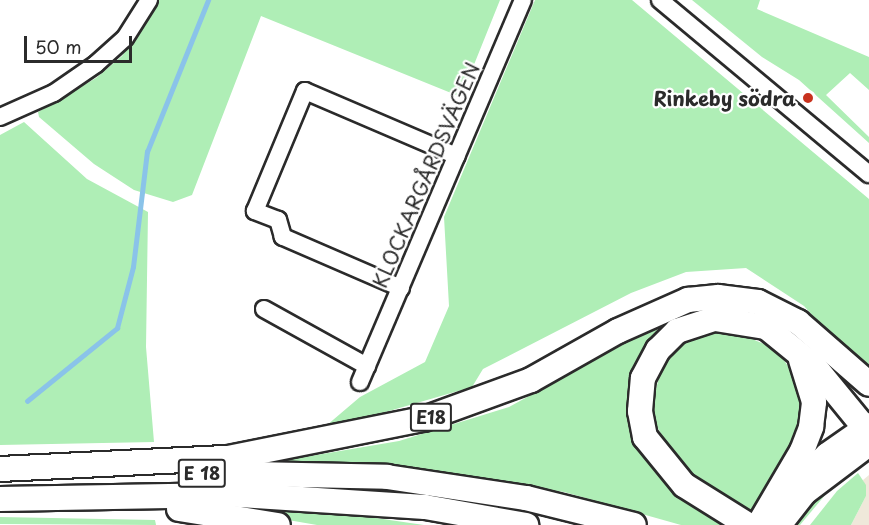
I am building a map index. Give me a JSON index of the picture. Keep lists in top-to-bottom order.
{
  "streets": {
    "highway": ["E18", "E 18"],
    "street": ["KLOCKARGÅRDSVÄGEN"]
  },
  "crossings": [
    ["E18", "E 18"]
  ],
  "places": ["Rinkeby södra"],
  "scale_bar": "50 m"
}
